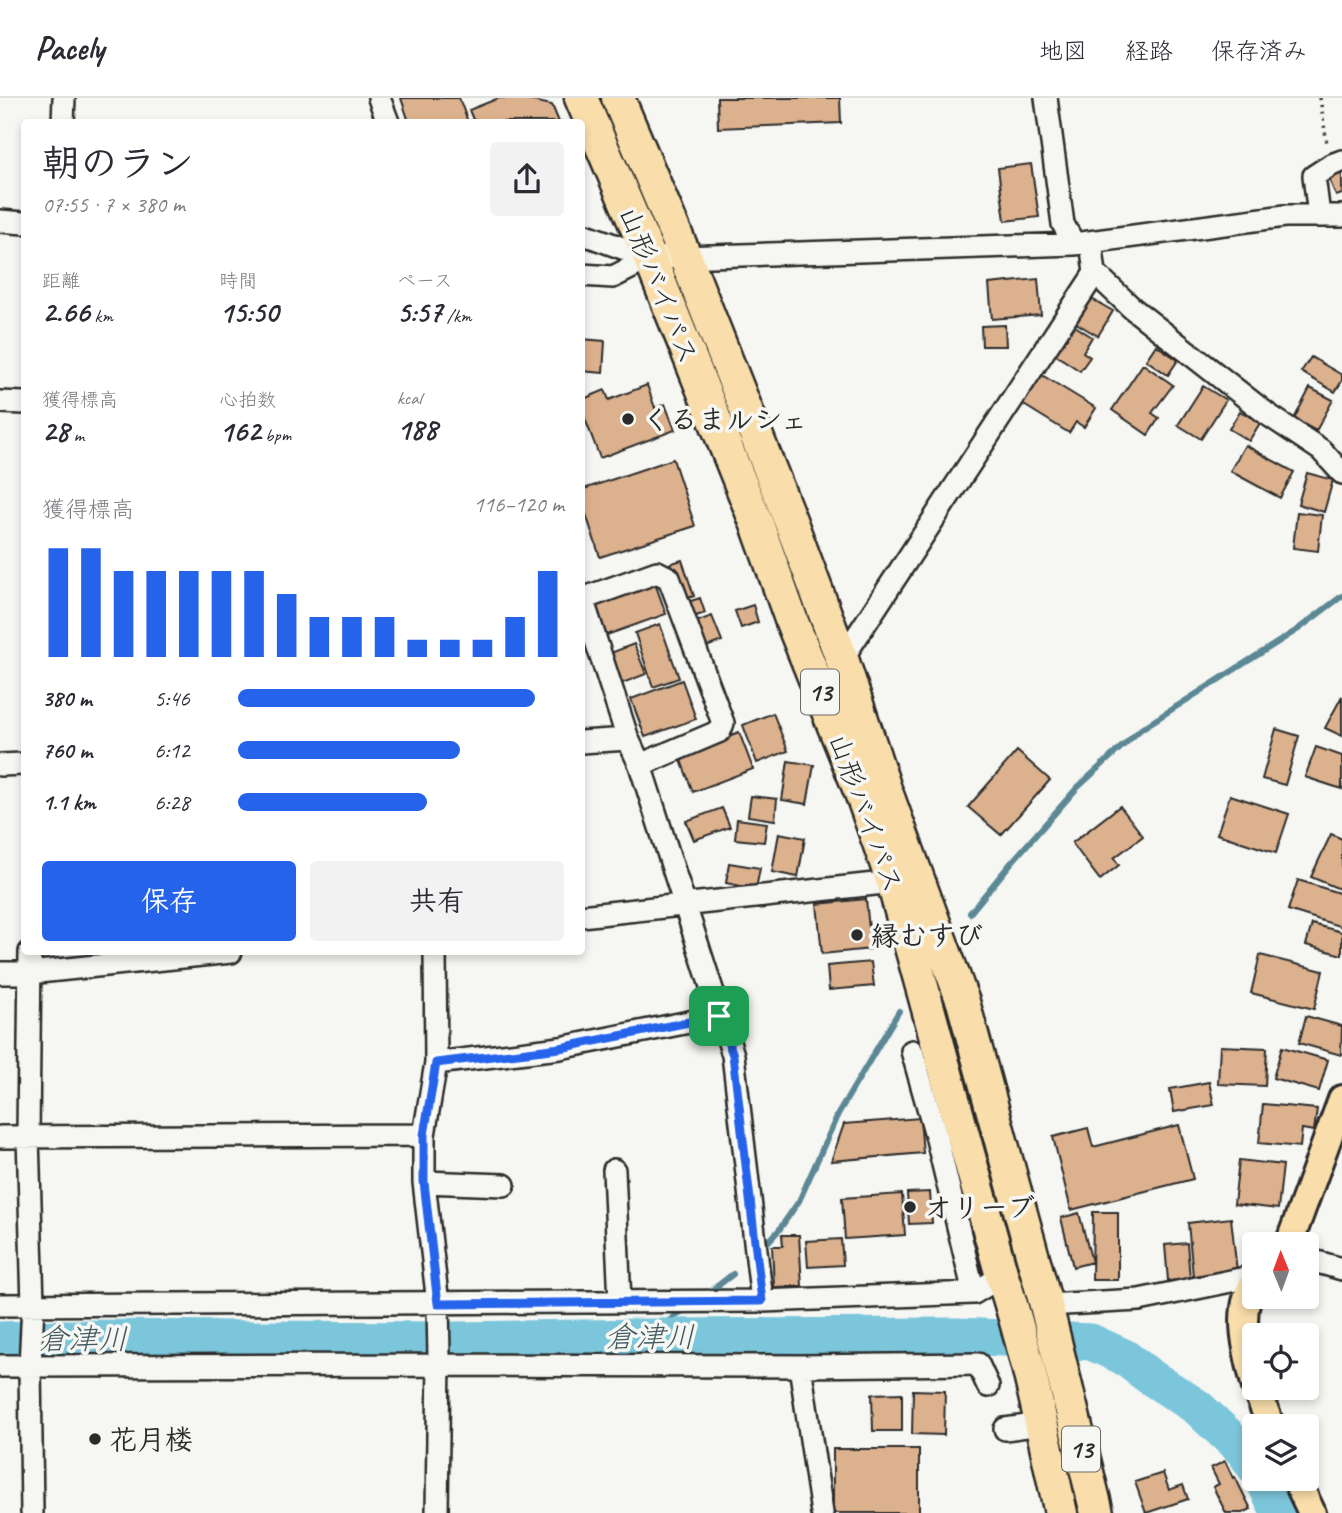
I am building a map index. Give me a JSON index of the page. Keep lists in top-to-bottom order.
{
  "streets": {
    "highway": ["山形バイパス", "13"]
  },
  "water": ["倉津川"],
  "places": [
    "くるまルシェ",
    "縁むすび",
    "オリーブ",
    "花月楼"
  ],
  "north": "top",
  "page": {
    "header": "Pacely",
    "nav": ["地図", "経路", "保存済み"],
    "heading": ["朝のラン", "07:55 · 7 × 380 m"],
    "stats": [
      ["距離", "2.66 km"],
      ["時間", "15:50"],
      ["ペース", "5:57 /km"],
      ["獲得標高", "28 m"],
      ["心拍数", "162 bpm"],
      ["kcal", "188"]
    ],
    "chart": ["獲得標高", "116–120 m"],
    "list": [
      {
        "name": "380 m",
        "note": "5:46"
      },
      {
        "name": "760 m",
        "note": "6:12"
      },
      {
        "name": "1.1 km",
        "note": "6:28"
      }
    ],
    "buttons": ["保存", "共有"]
  }
}
